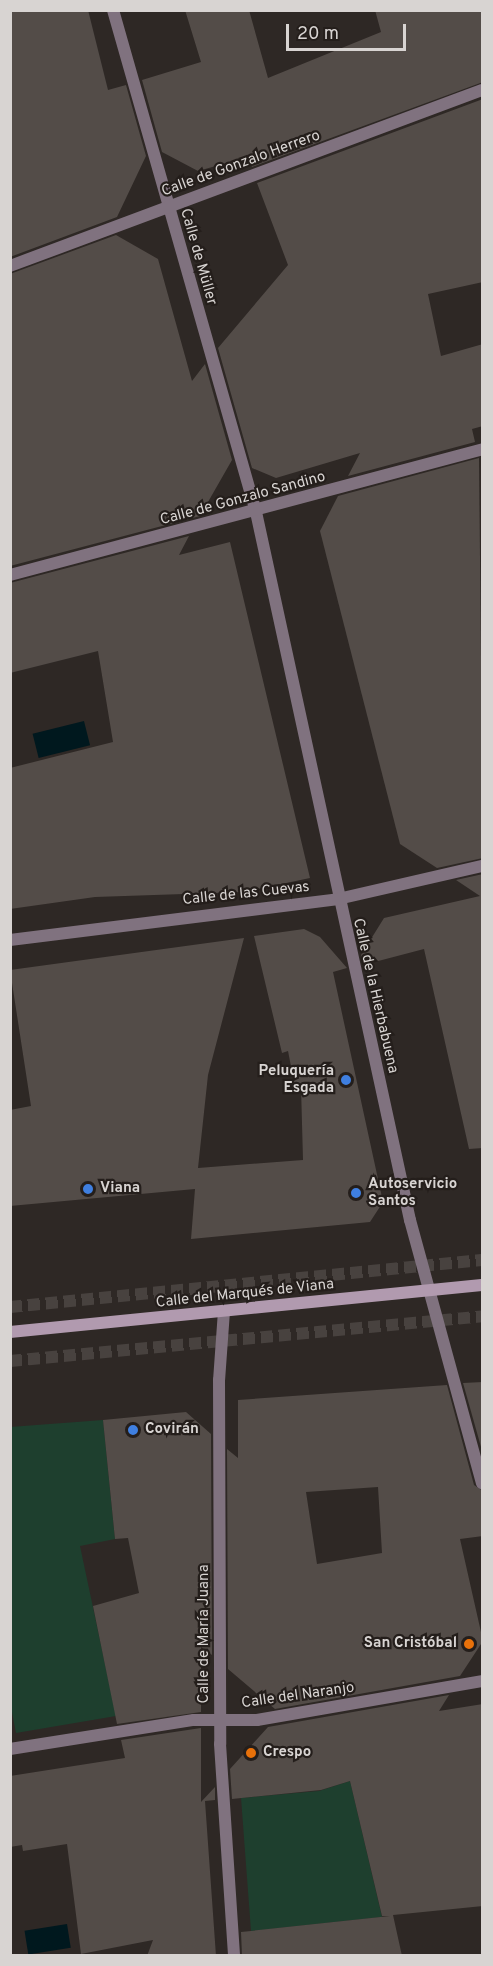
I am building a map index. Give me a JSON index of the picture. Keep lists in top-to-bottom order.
{
  "streets": {
    "street": [
      "Calle de Gonzalo Herrero",
      "Calle de Müller",
      "Calle de Gonzalo Sandino",
      "Calle de las Cuevas",
      "Calle de la Hierbabuena",
      "Calle del Marqués de Viana",
      "Calle de María Juana",
      "Calle del Naranjo"
    ]
  },
  "crossings": [
    ["Calle de Gonzalo Herrero", "Calle de Müller"],
    ["Calle de Müller", "Calle de Gonzalo Sandino"],
    ["Calle de Müller", "Calle de la Hierbabuena"],
    ["Calle de Gonzalo Sandino", "Calle de la Hierbabuena"],
    ["Calle de las Cuevas", "Calle de la Hierbabuena"],
    ["Calle de la Hierbabuena", "Calle del Marqués de Viana"],
    ["Calle del Marqués de Viana", "Calle de María Juana"],
    ["Calle de María Juana", "Calle del Naranjo"]
  ],
  "places": [
    "Peluquería Esgada",
    "Viana",
    "Autoservicio Santos",
    "Covirán",
    "San Cristóbal",
    "Crespo"
  ],
  "scale_bar": "20 m"
}
